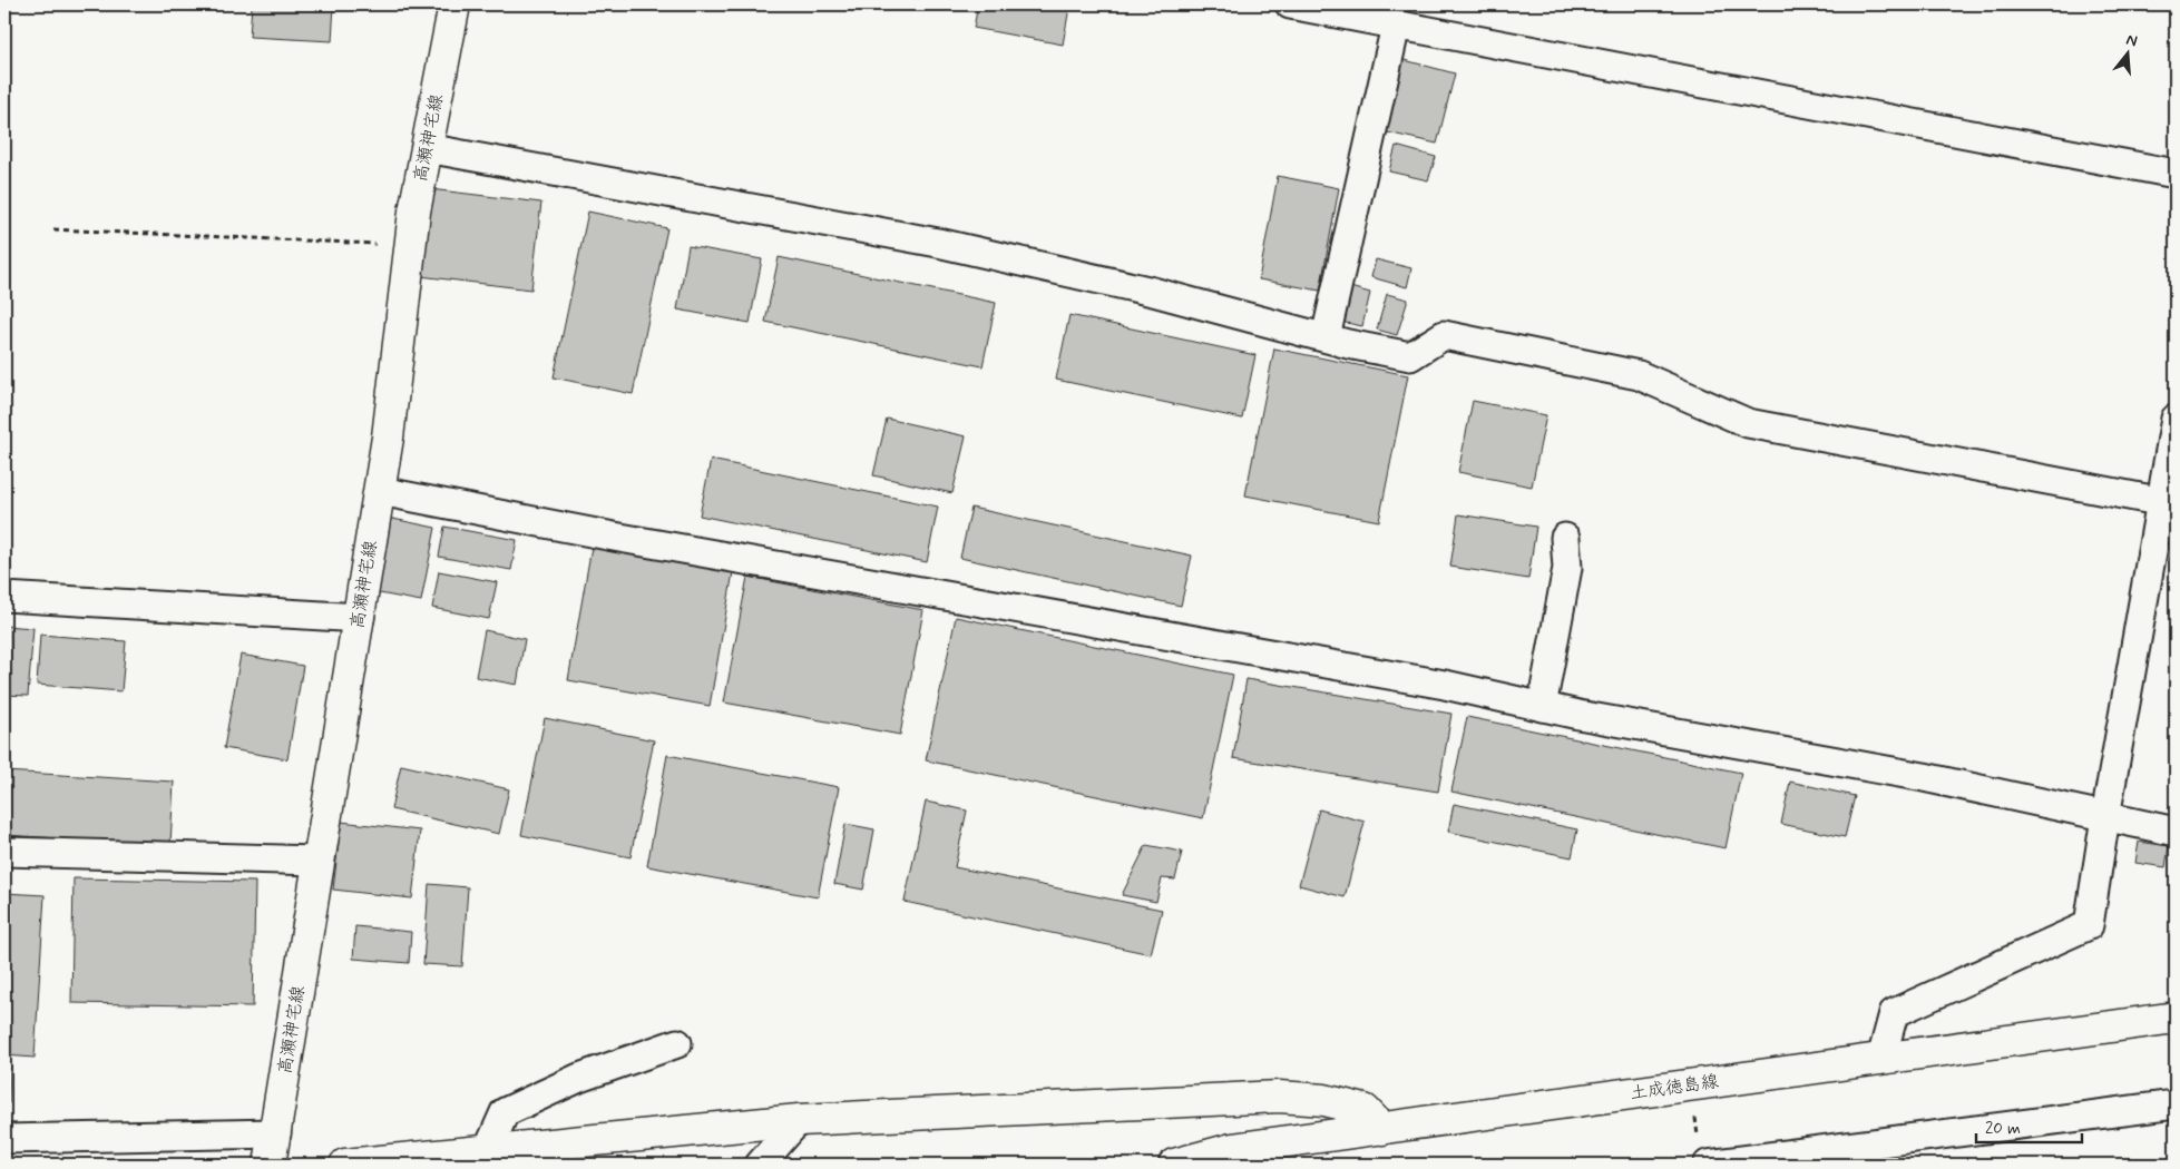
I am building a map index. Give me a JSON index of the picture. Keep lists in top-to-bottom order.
{
  "streets": {
    "main road": ["高瀬神宅線", "土成徳島線"]
  },
  "scale_bar": "20 m",
  "north": "top"
}
